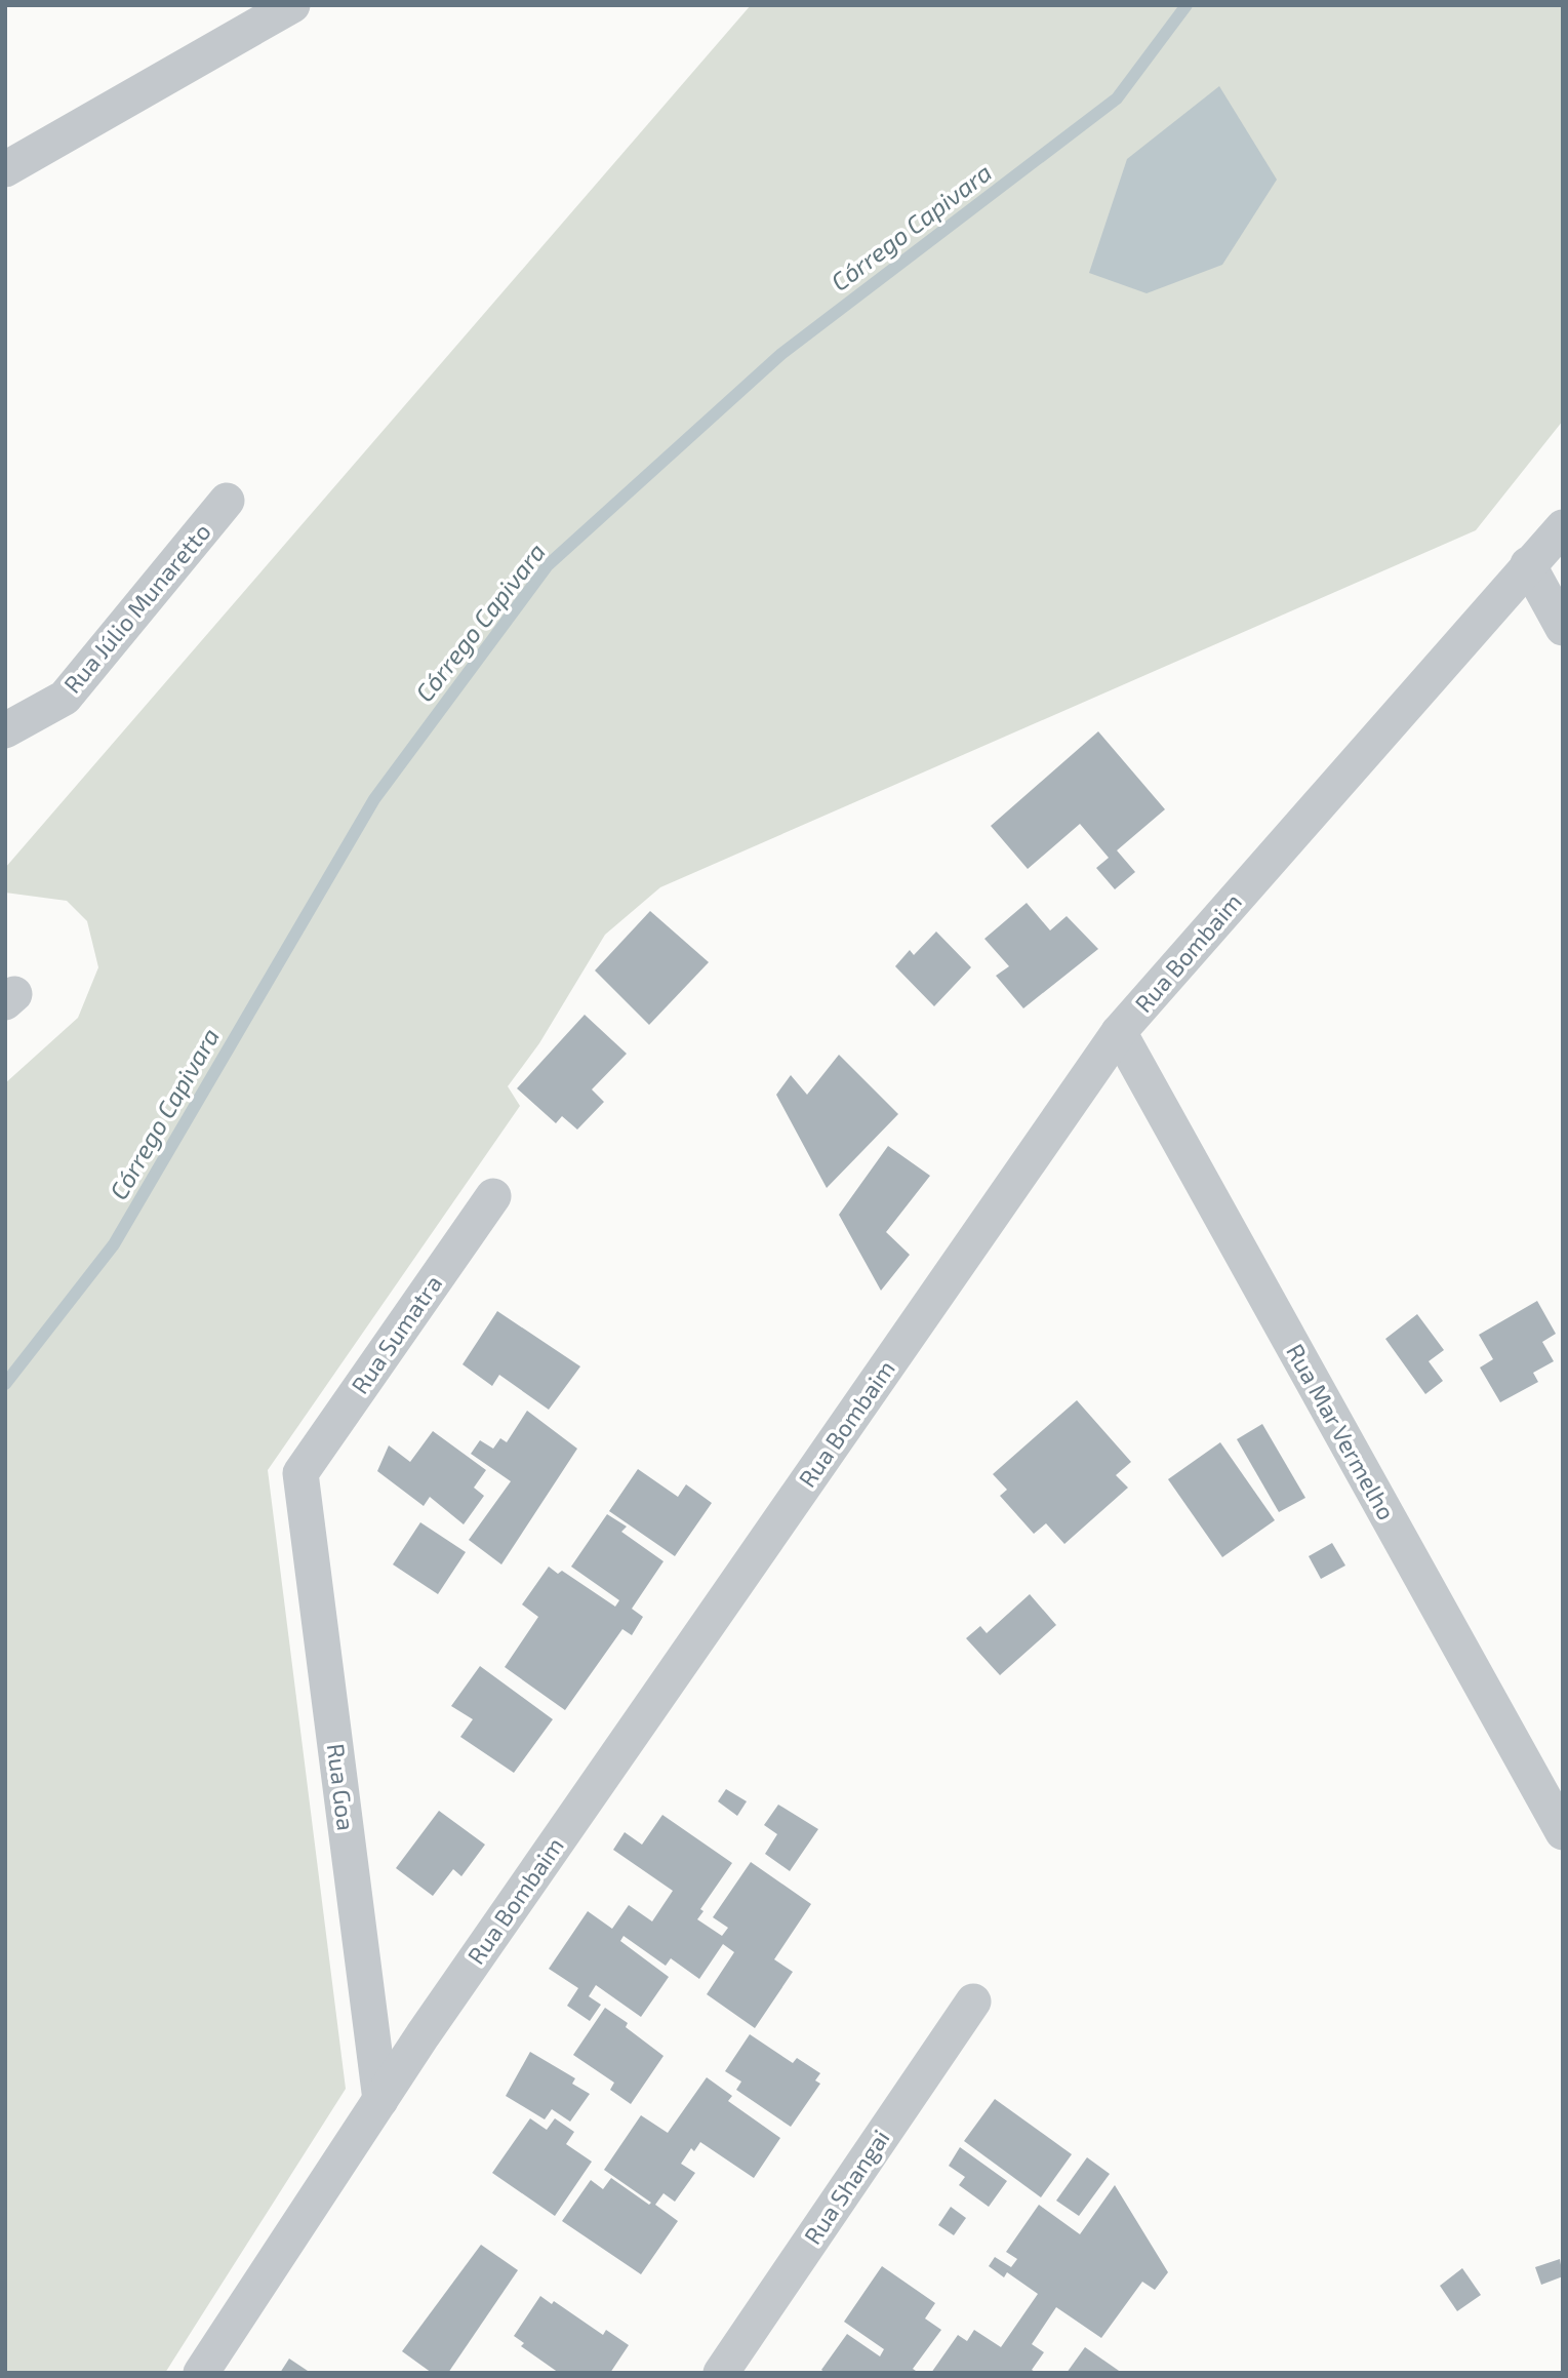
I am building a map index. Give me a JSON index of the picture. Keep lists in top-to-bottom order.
{
  "streets": {
    "street": [
      "Rua Júlio Munaretto",
      "Rua Bombaim",
      "Rua Sumatra",
      "Rua Mar Vermelho",
      "Rua Goa",
      "Rua Shangai"
    ]
  },
  "crossings": [
    ["Rua Bombaim", "Rua Mar Vermelho"],
    ["Rua Bombaim", "Rua Goa"],
    ["Rua Sumatra", "Rua Goa"]
  ],
  "water": ["Córrego Capivara"]
}
